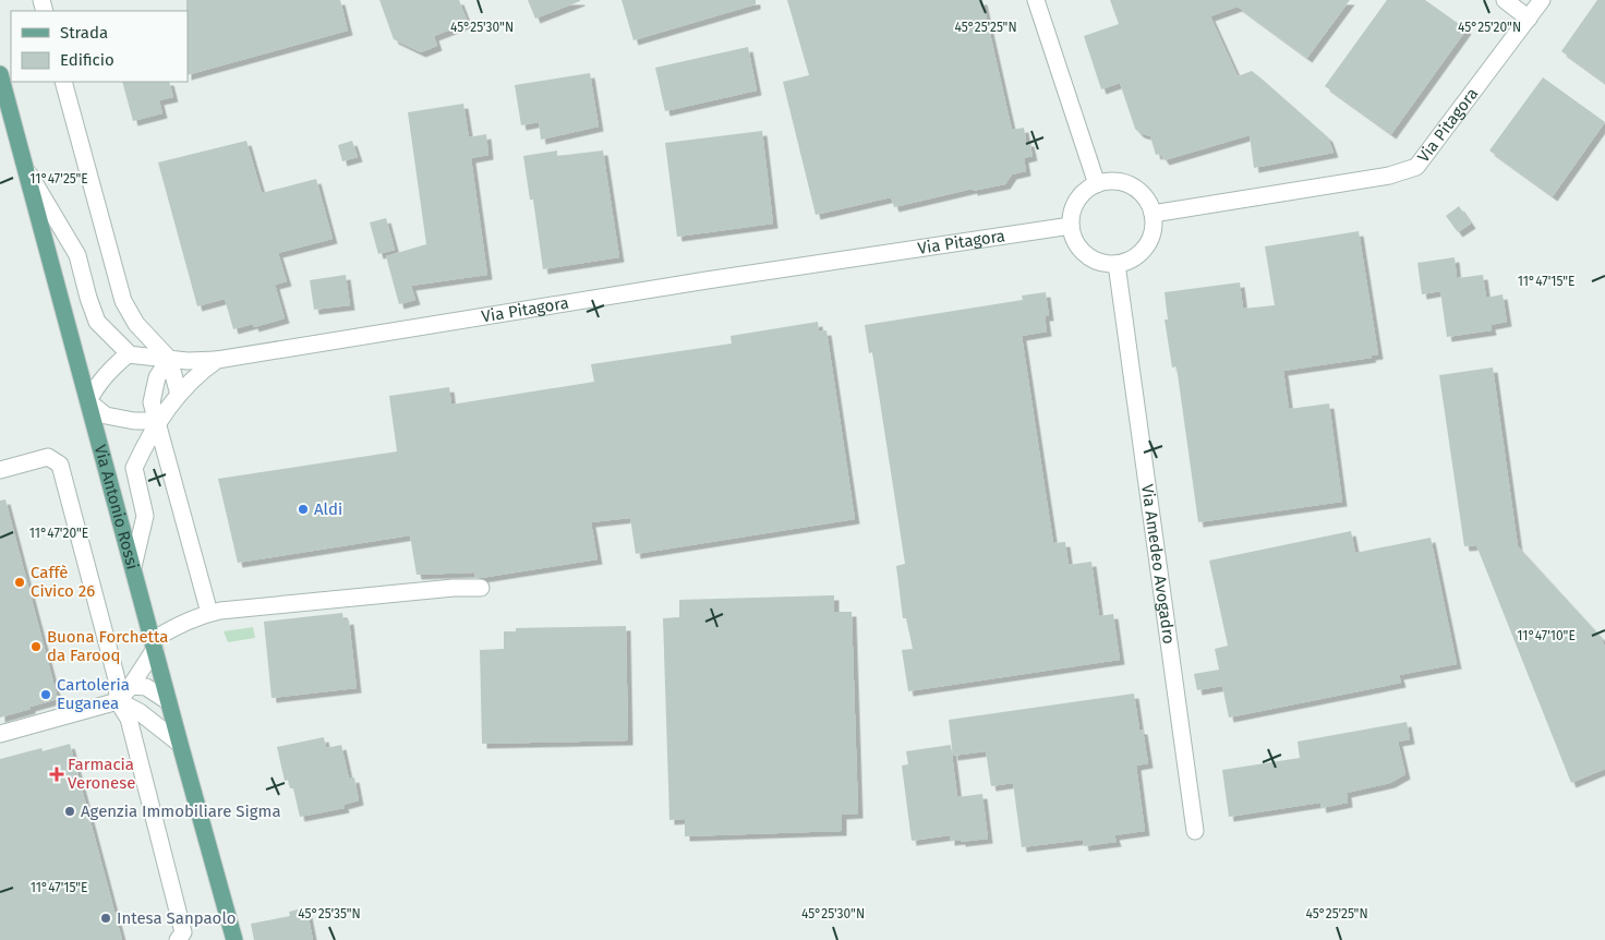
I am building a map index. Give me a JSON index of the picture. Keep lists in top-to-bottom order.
{
  "streets": {
    "main road": ["Via Antonio Rossi"],
    "street": ["Via Pitagora", "Via Amedeo Avogadro"]
  },
  "crossings": [
    ["Via Pitagora", "Via Antonio Rossi"],
    ["Via Pitagora", "Via Amedeo Avogadro"]
  ],
  "places": {
    "other": [
      "Aldi",
      "Caffè Civico 26",
      "Buona Forchetta da Farooq",
      "Cartoleria Euganea",
      "Agenzia Immobiliare Sigma",
      "Intesa Sanpaolo"
    ],
    "health": ["Farmacia Veronese"]
  },
  "legend": ["Strada", "Edificio"],
  "coordinates": [
    "45°25'30\"N",
    "45°25'25\"N",
    "45°25'20\"N",
    "11°47'25\"E",
    "11°47'15\"E",
    "11°47'20\"E",
    "11°47'10\"E",
    "45°25'35\"N"
  ]
}
